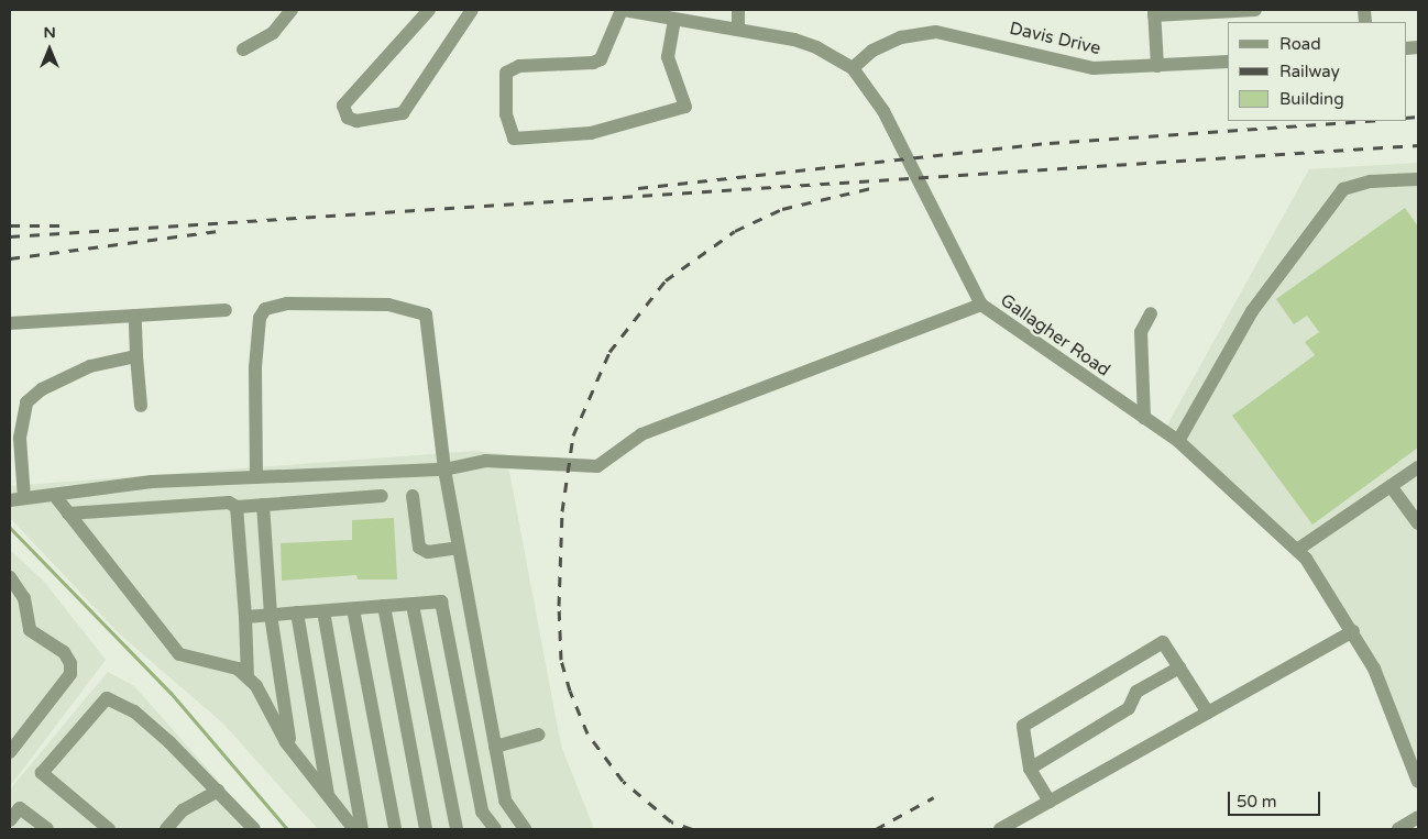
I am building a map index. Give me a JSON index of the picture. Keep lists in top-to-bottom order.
{
  "streets": {
    "street": ["Davis Drive", "Gallagher Road"]
  },
  "crossings": [
    ["Davis Drive", "Gallagher Road"]
  ],
  "legend": ["Road", "Railway", "Building"],
  "scale_bar": "50 m",
  "north": "top"
}
